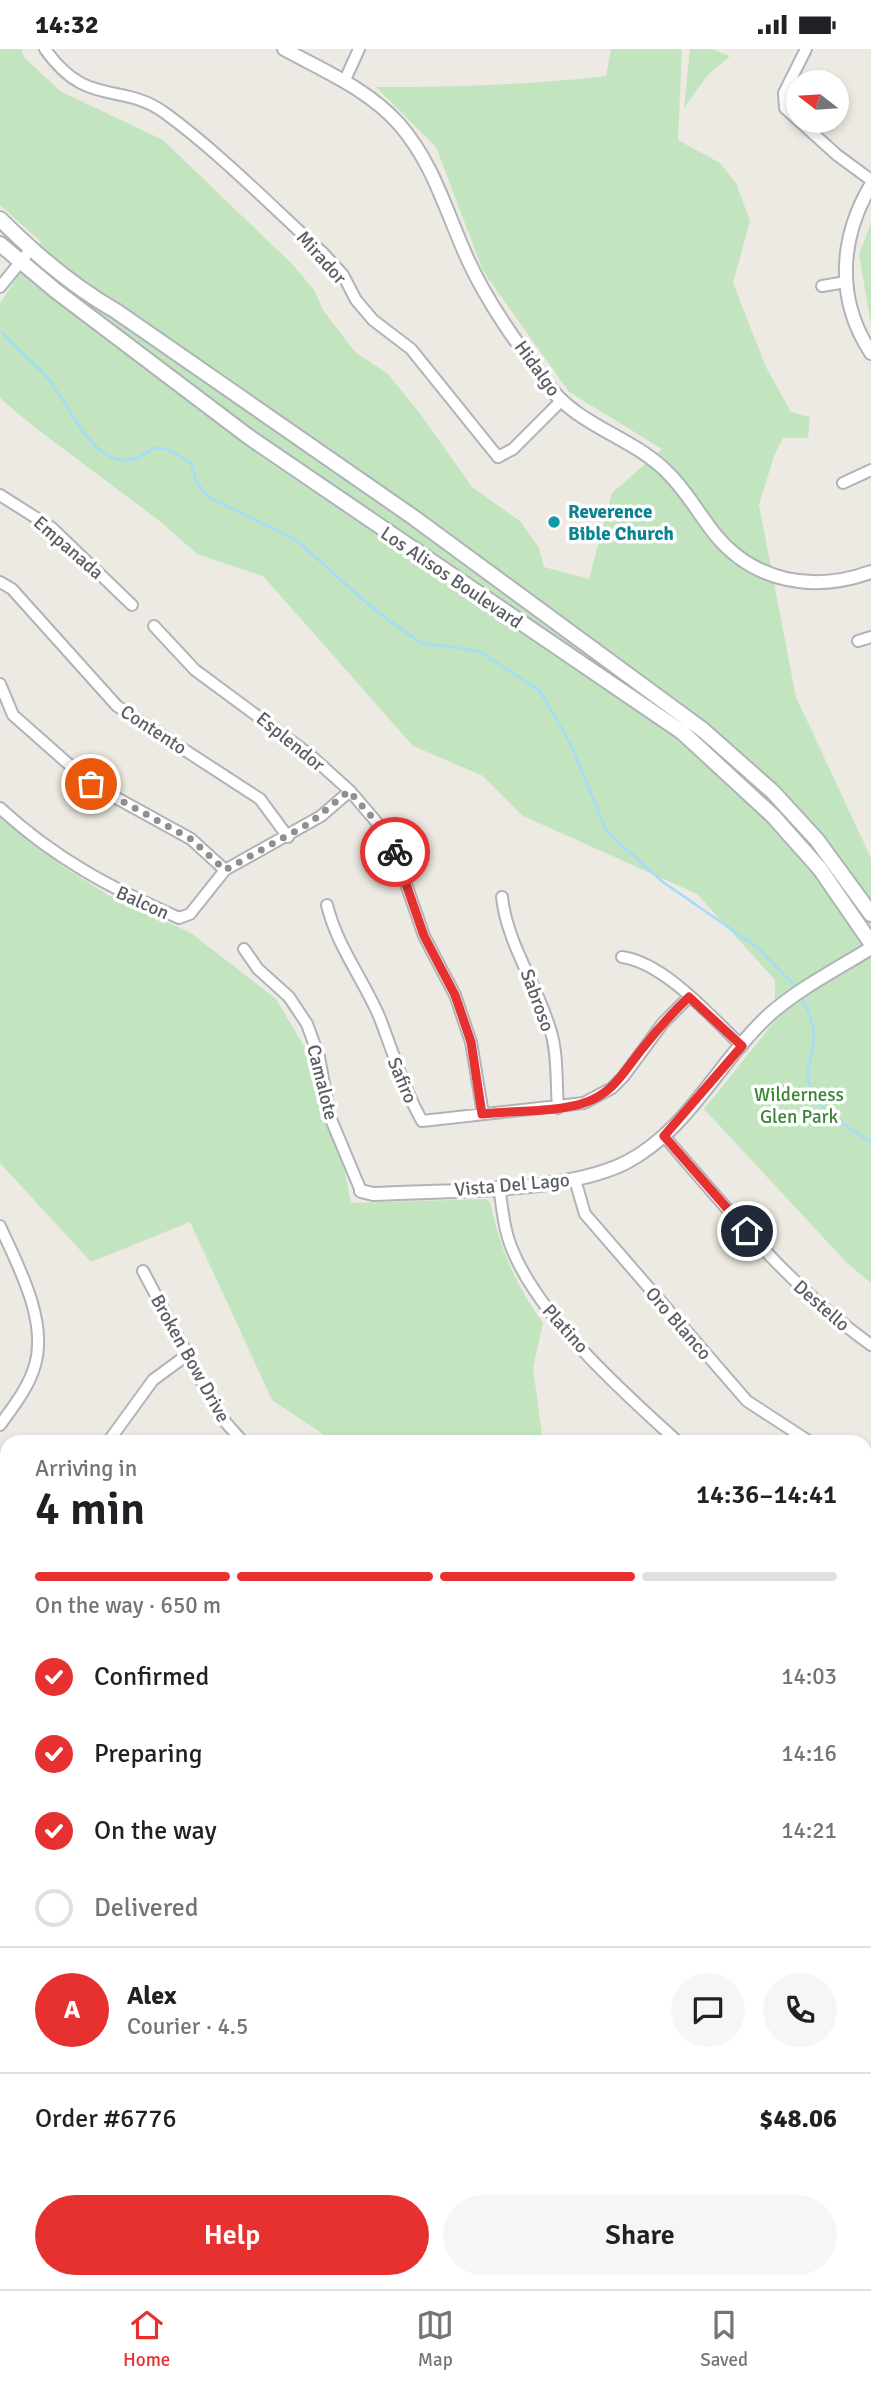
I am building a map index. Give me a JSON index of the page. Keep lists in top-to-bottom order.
{
  "streets": {
    "main road": ["Los Alisos Boulevard"],
    "street": [
      "Mirador",
      "Hidalgo",
      "Empanada",
      "Contento",
      "Esplendor",
      "Balcon",
      "Sabroso",
      "Safiro",
      "Camalote",
      "Vista Del Lago",
      "Destello",
      "Oro Blanco",
      "Platino",
      "Broken Bow Drive"
    ]
  },
  "crossings": [
    ["Mirador", "Hidalgo"],
    ["Los Alisos Boulevard", "Vista Del Lago"],
    ["Contento", "Balcon"],
    ["Esplendor", "Balcon"],
    ["Esplendor", "Safiro"],
    ["Sabroso", "Safiro"],
    ["Camalote", "Vista Del Lago"],
    ["Vista Del Lago", "Destello"],
    ["Vista Del Lago", "Oro Blanco"],
    ["Vista Del Lago", "Platino"]
  ],
  "parks": ["Wilderness Glen Park"],
  "places": ["Reverence Bible Church"],
  "north": "left",
  "page": {
    "status": "14:32",
    "heading": ["4 min", "Arriving in", "14:36–14:41"],
    "panel": [
      "Alex",
      "Courier · 4.5",
      "Order #6776",
      "$48.06"
    ],
    "bar": "On the way · 650 m",
    "list": [
      ["Confirmed", "14:03"],
      ["Preparing", "14:16"],
      ["On the way", "14:21"],
      "Delivered"
    ],
    "round": "A",
    "buttons": ["Help", "Share"],
    "tabs": ["Home", "Map", "Saved"]
  }
}
